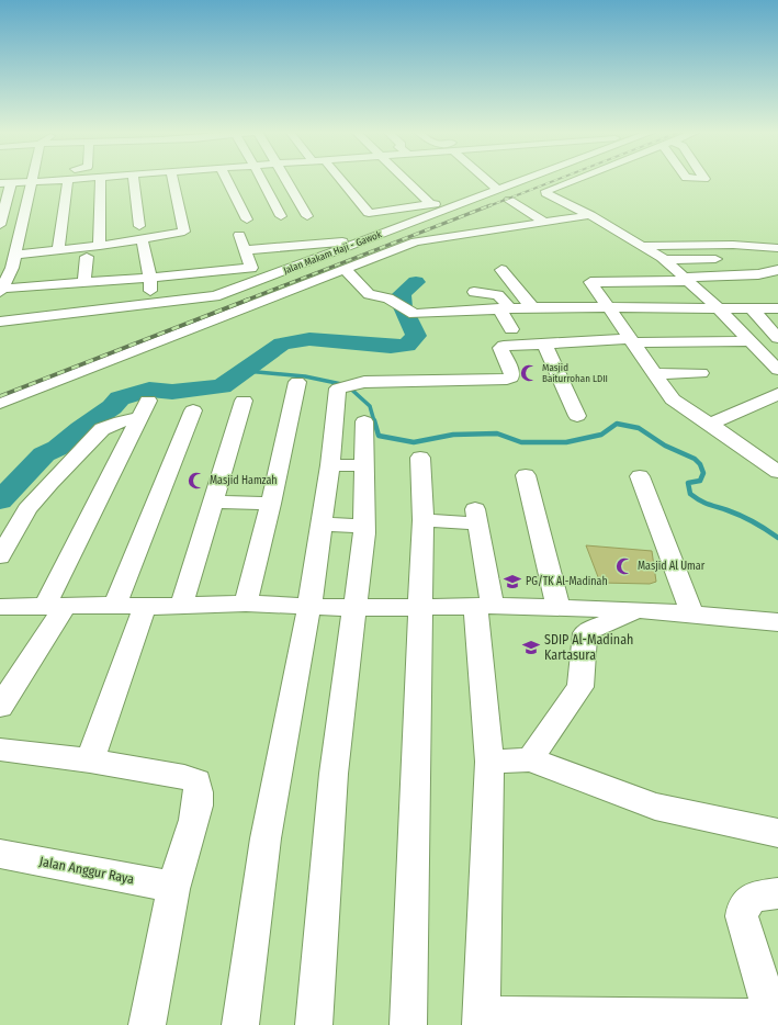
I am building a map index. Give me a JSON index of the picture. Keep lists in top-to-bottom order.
{
  "streets": {
    "street": ["Jalan Makam Haji - Gawok", "Jalan Anggur Raya"]
  },
  "places": {
    "mosque": ["Masjid Baiturrohan LDII", "Masjid Hamzah", "Masjid Al Umar"],
    "school or university": ["PG/TK Al-Madinah", "SDIP Al-Madinah Kartasura"]
  }
}
